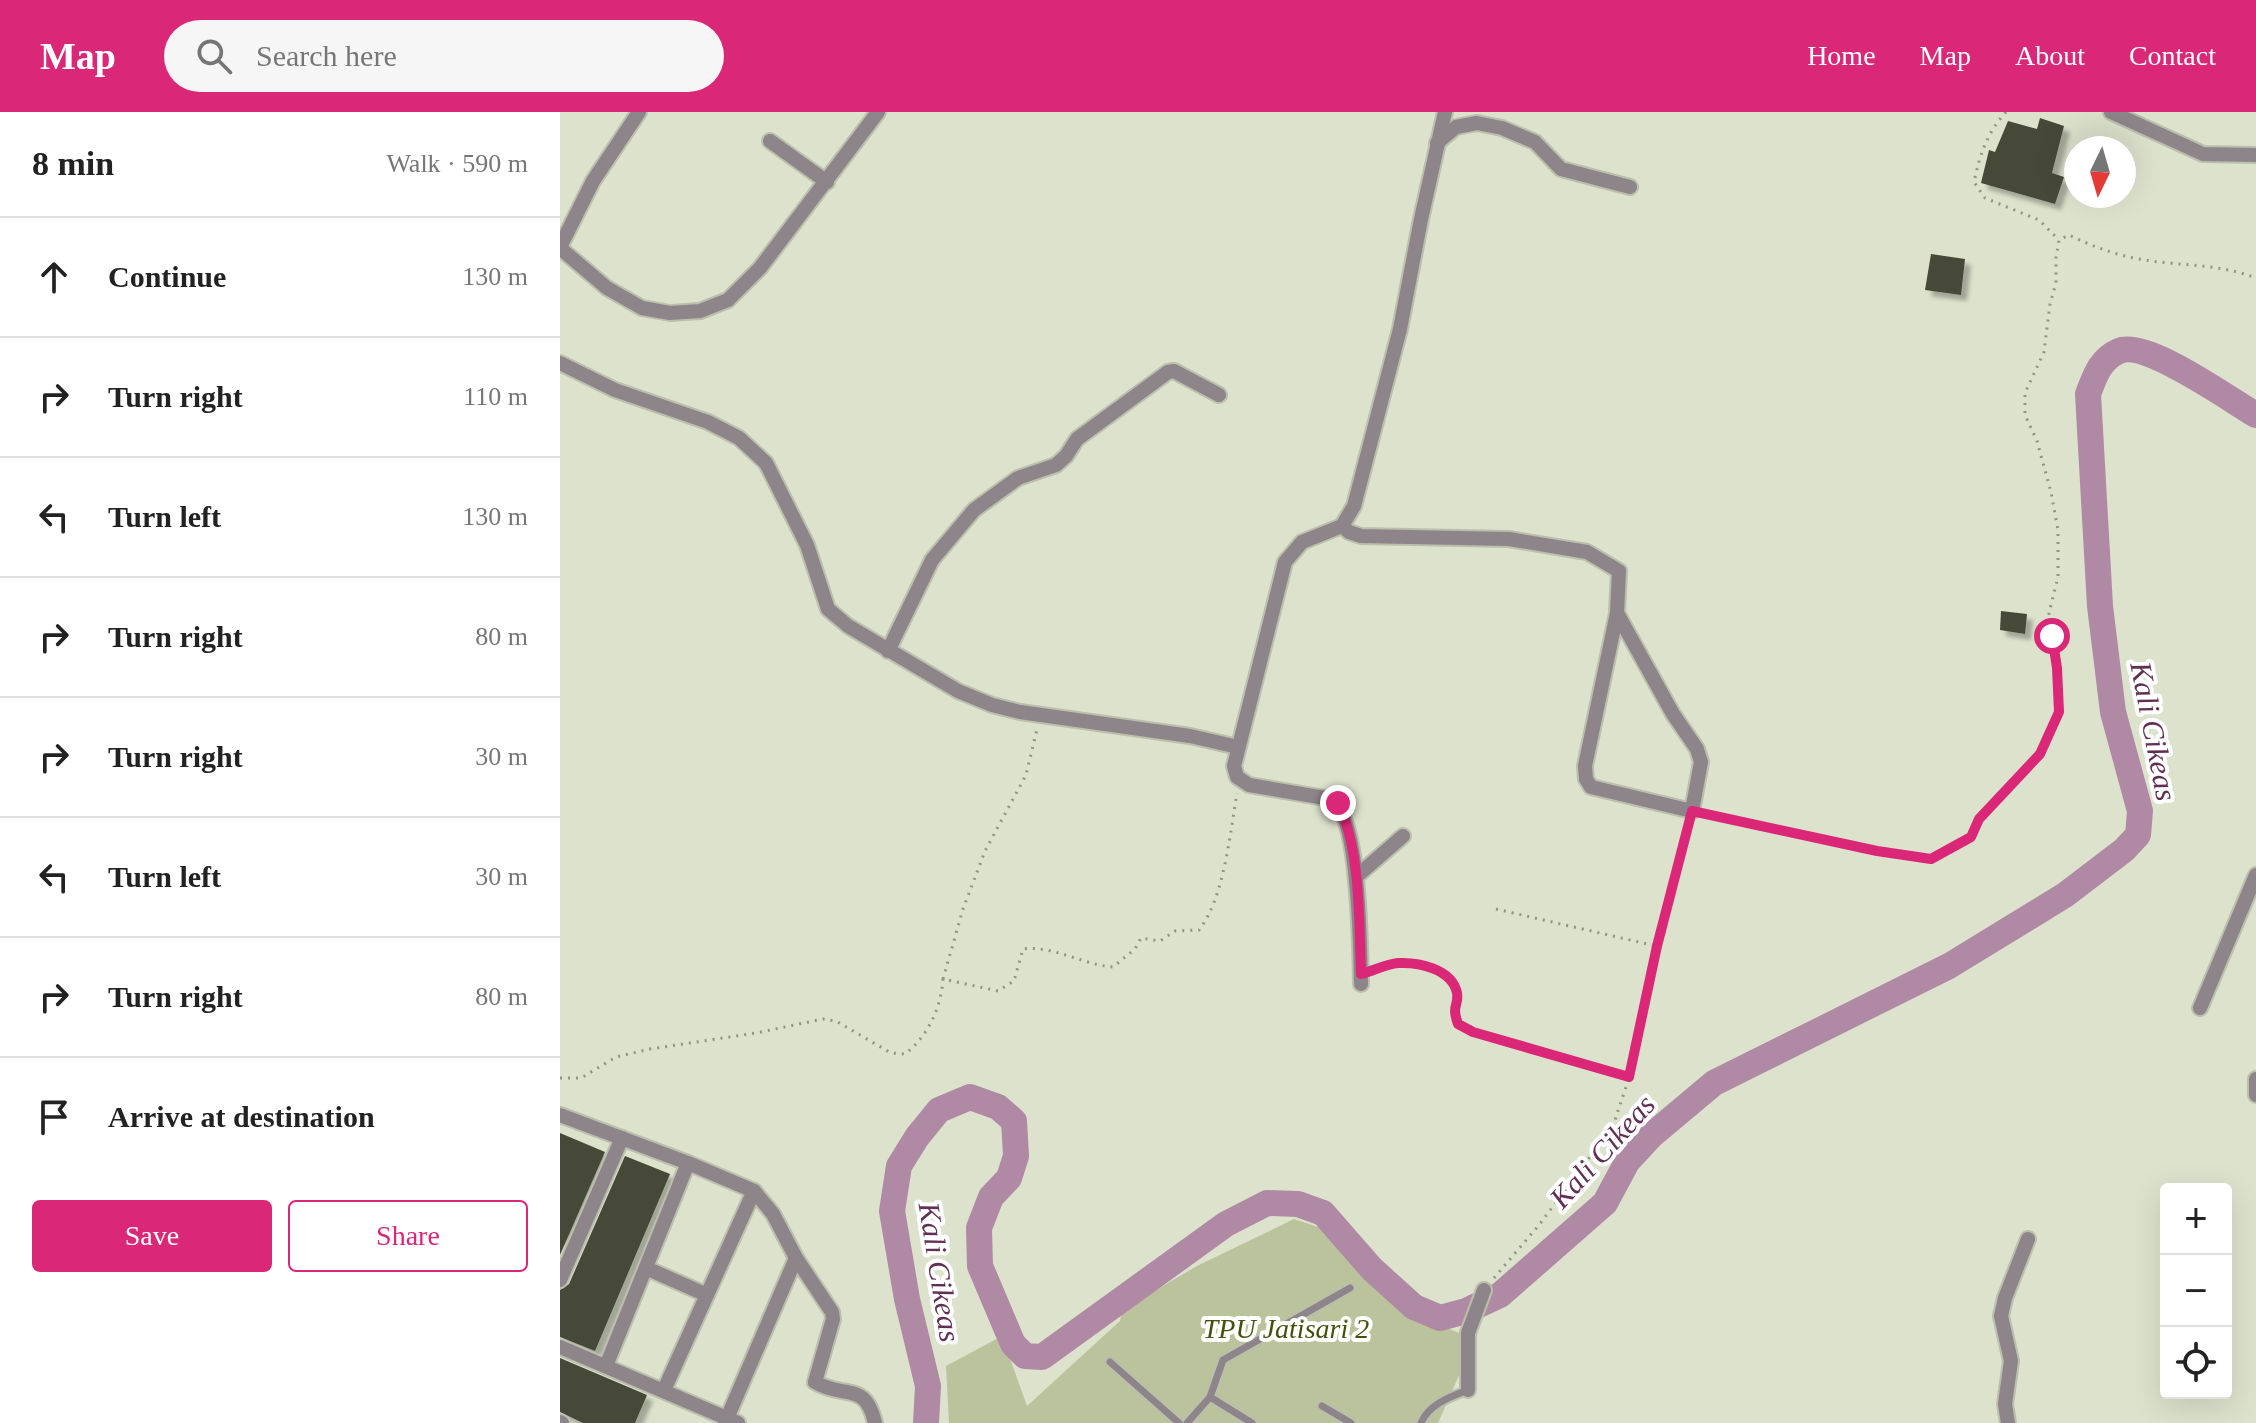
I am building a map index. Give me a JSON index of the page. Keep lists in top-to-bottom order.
{
  "water": ["Kali Cikeas"],
  "parks": ["TPU Jatisari 2"],
  "north": "bottom",
  "page": {
    "header": "Map",
    "search": "Search here",
    "nav": [
      "Home",
      "Map",
      "About",
      "Contact"
    ],
    "heading": ["8 min", "Walk · 590 m"],
    "list": [
      ["Continue", "130 m"],
      ["Turn right", "110 m"],
      ["Turn left", "130 m"],
      ["Turn right", "80 m"],
      ["Turn right", "30 m"],
      ["Turn left", "30 m"],
      ["Turn right", "80 m"],
      "Arrive at destination"
    ],
    "buttons": ["Save", "Share"],
    "map_buttons": ["+", "−"]
  }
}
